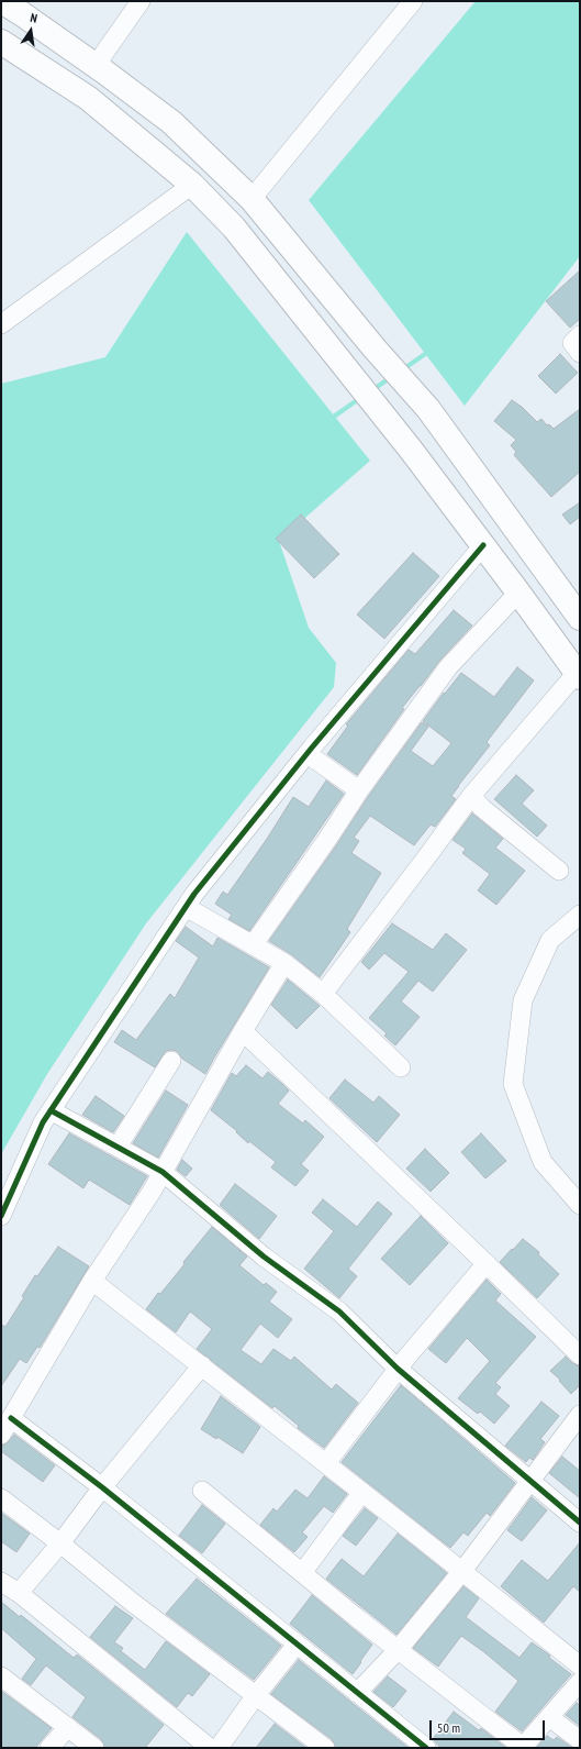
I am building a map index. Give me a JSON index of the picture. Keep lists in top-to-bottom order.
{
  "scale_bar": "50 m",
  "north": "top"
}
